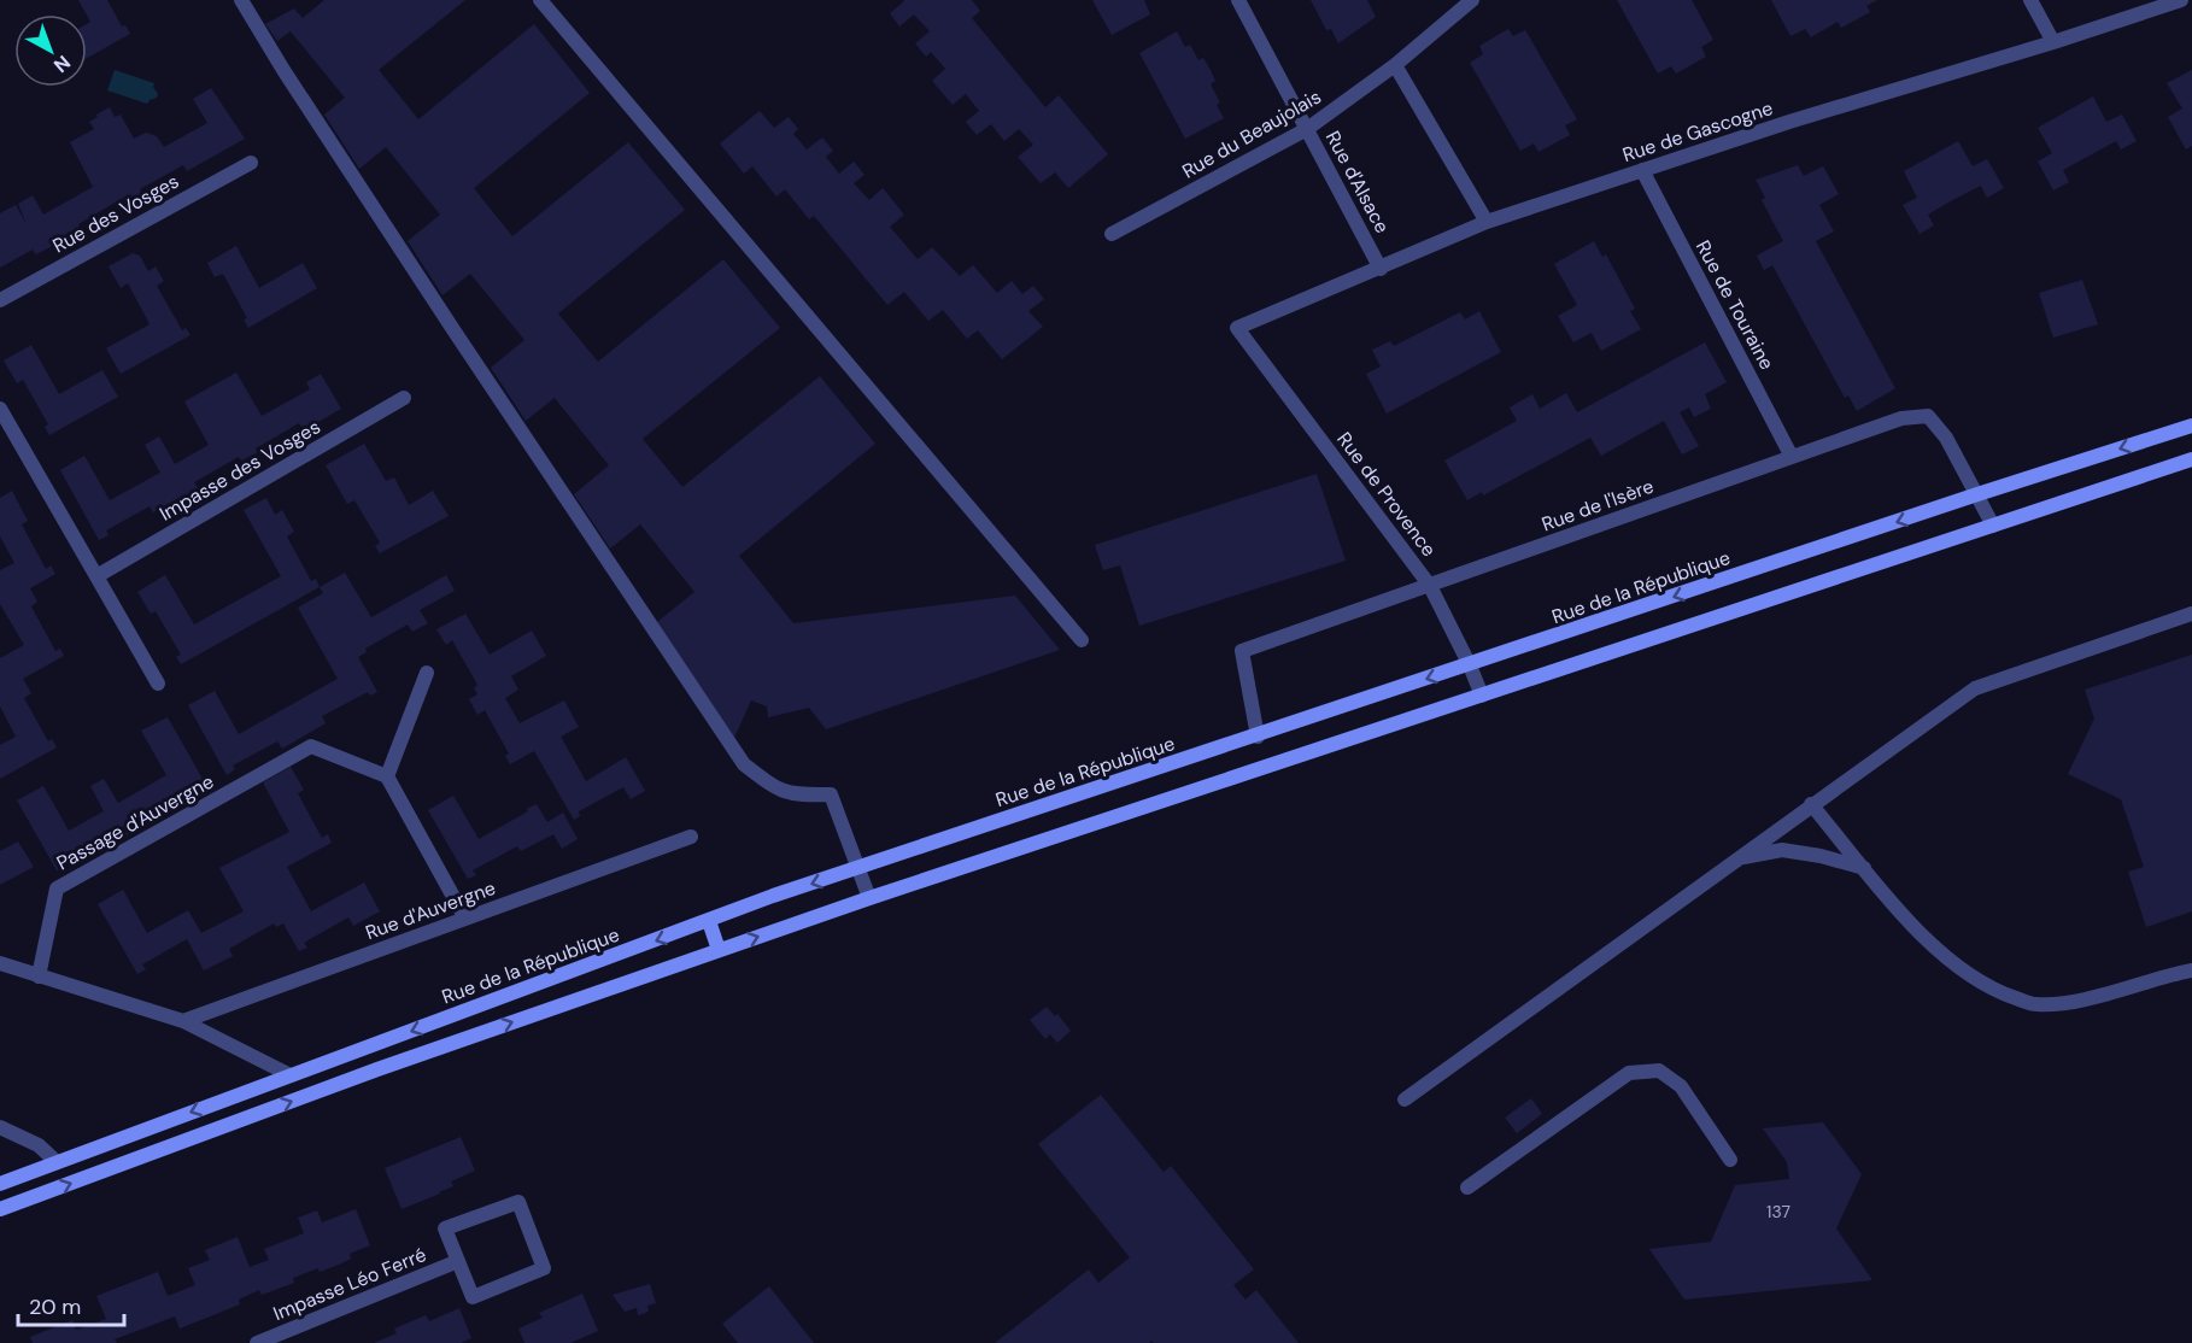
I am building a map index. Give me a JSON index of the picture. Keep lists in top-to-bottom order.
{
  "streets": {
    "main road": ["Rue de la République"],
    "street": [
      "Rue de Gascogne",
      "Rue du Beaujolais",
      "Rue d'Alsace",
      "Rue des Vosges",
      "Rue de Touraine",
      "Impasse des Vosges",
      "Rue de Provence",
      "Rue de l'Isère",
      "Passage d'Auvergne",
      "Rue d'Auvergne",
      "Impasse Léo Ferré"
    ]
  },
  "crossings": [
    ["Rue de Gascogne", "Rue d'Alsace"],
    ["Rue de Gascogne", "Rue de Touraine"],
    ["Rue de Gascogne", "Rue de Provence"],
    ["Rue du Beaujolais", "Rue d'Alsace"],
    ["Rue de Touraine", "Rue de l'Isère"],
    ["Rue de Provence", "Rue de l'Isère"],
    ["Rue de Provence", "Rue de la République"],
    ["Rue de l'Isère", "Rue de la République"]
  ],
  "house_numbers": ["137"],
  "scale_bar": "20 m",
  "north": "bottom right"
}
